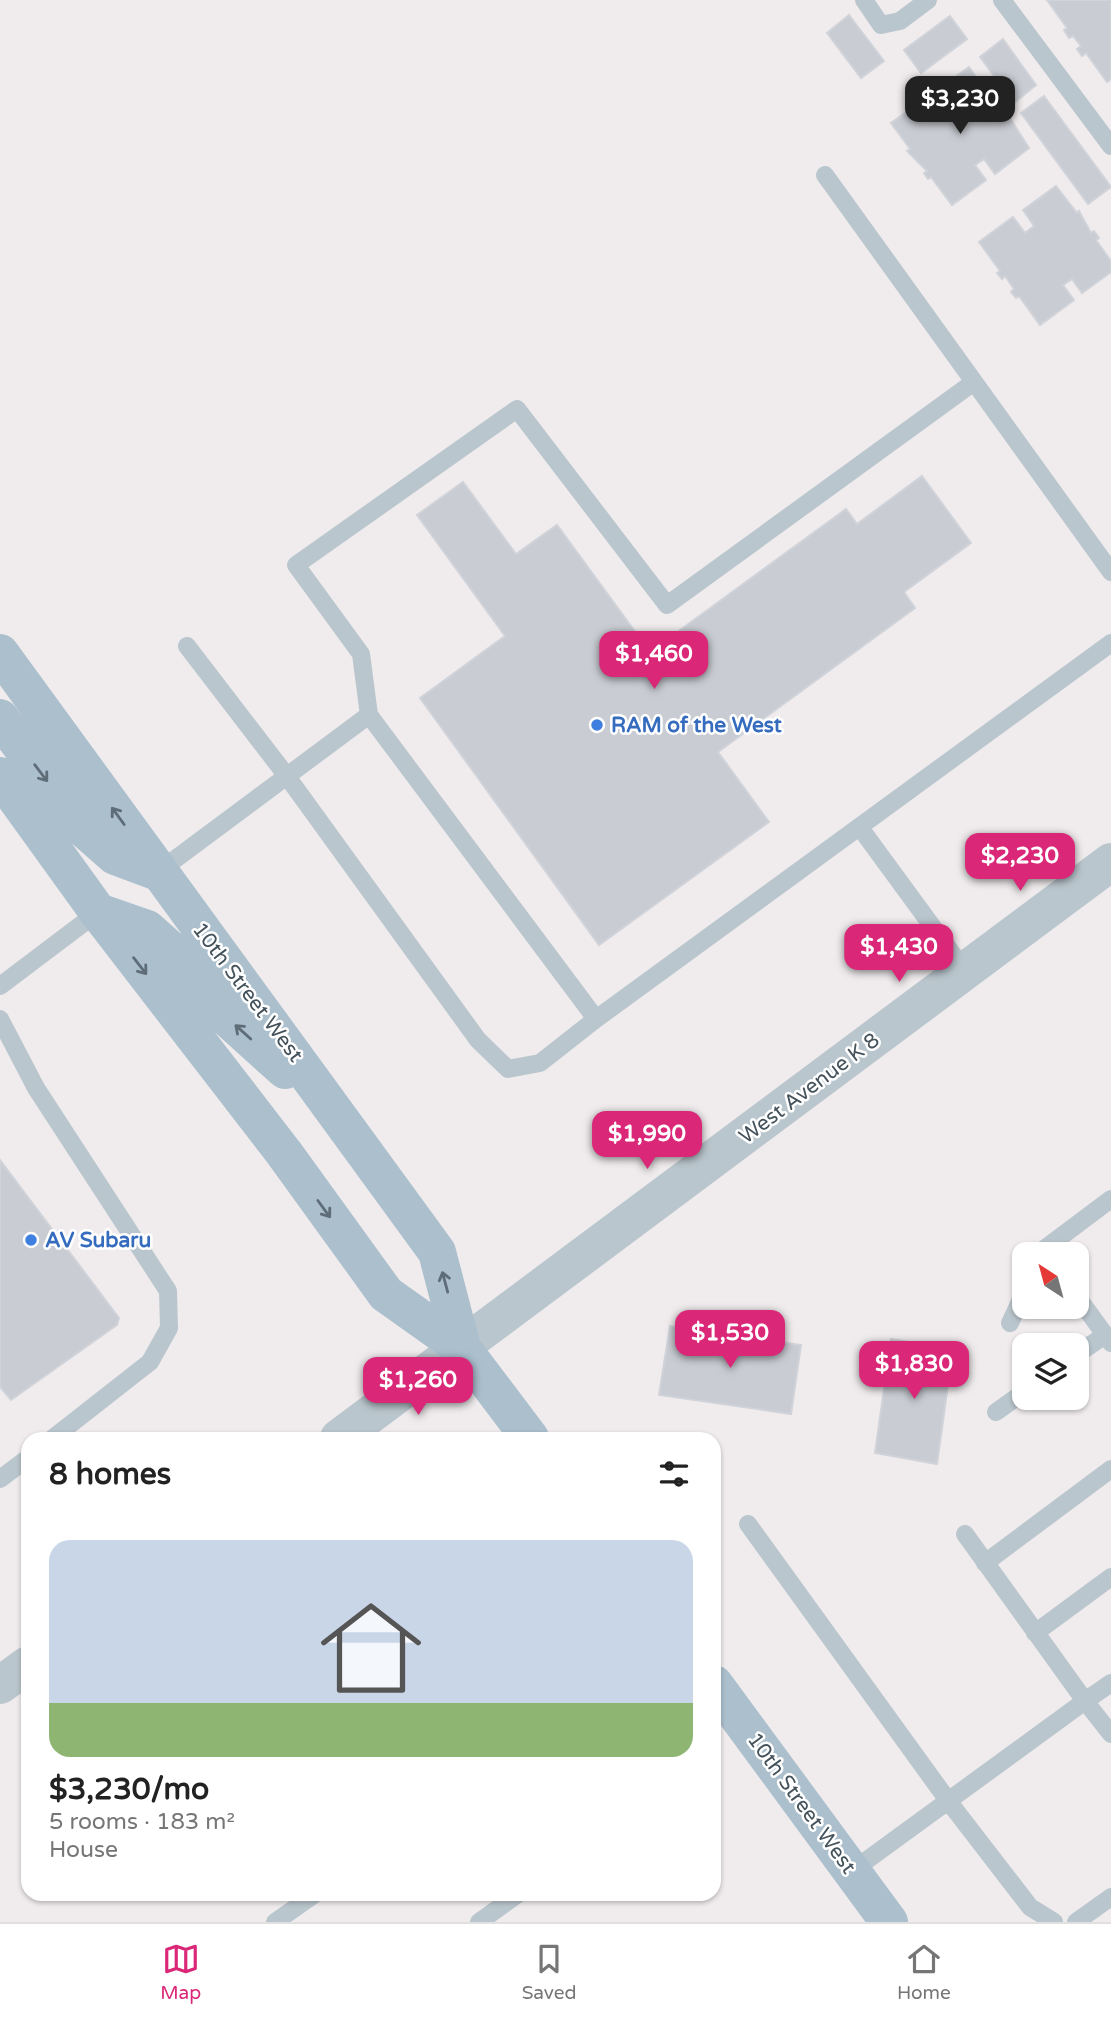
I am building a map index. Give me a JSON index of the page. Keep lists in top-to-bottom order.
{
  "streets": {
    "main road": ["10th Street West"],
    "street": ["West Avenue K 8"]
  },
  "crossings": [
    ["10th Street West", "West Avenue K 8"]
  ],
  "places": ["RAM of the West", "AV Subaru"],
  "north": "top left",
  "page": {
    "price": [
      "$3,230",
      "$1,460",
      "$2,230",
      "$1,430",
      "$1,990",
      "$1,530",
      "$1,830",
      "$1,260"
    ],
    "heading": "8 homes",
    "list": [
      {
        "name": "$3,230/mo",
        "note": "5 rooms · 183 m² · House"
      }
    ],
    "tabs": ["Map", "Saved", "Home"]
  }
}
